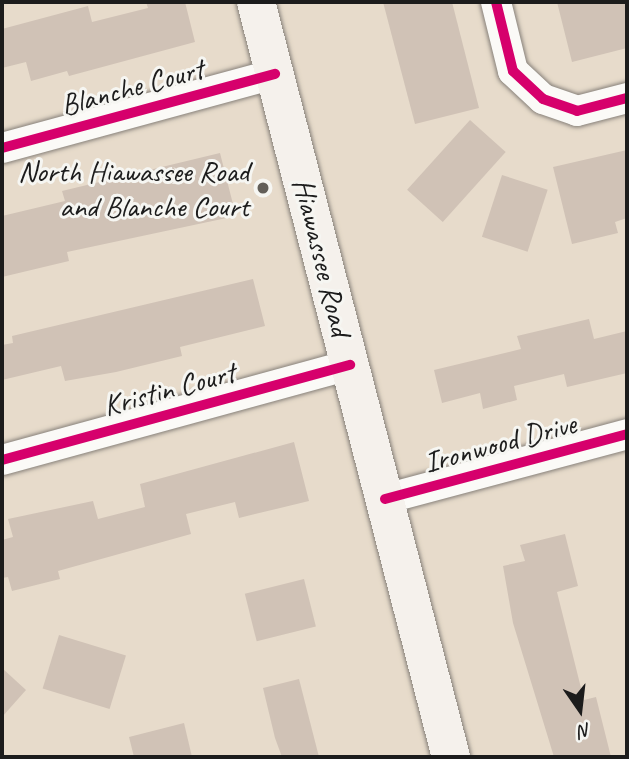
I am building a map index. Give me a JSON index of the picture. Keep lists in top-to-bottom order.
{
  "streets": {
    "main road": ["Hiawassee Road"],
    "street": ["Blanche Court", "Kristin Court", "Ironwood Drive"]
  },
  "crossings": [
    ["Blanche Court", "Hiawassee Road"],
    ["Hiawassee Road", "Kristin Court"],
    ["Hiawassee Road", "Ironwood Drive"]
  ],
  "places": ["North Hiawassee Road and Blanche Court"],
  "north": "bottom"
}
